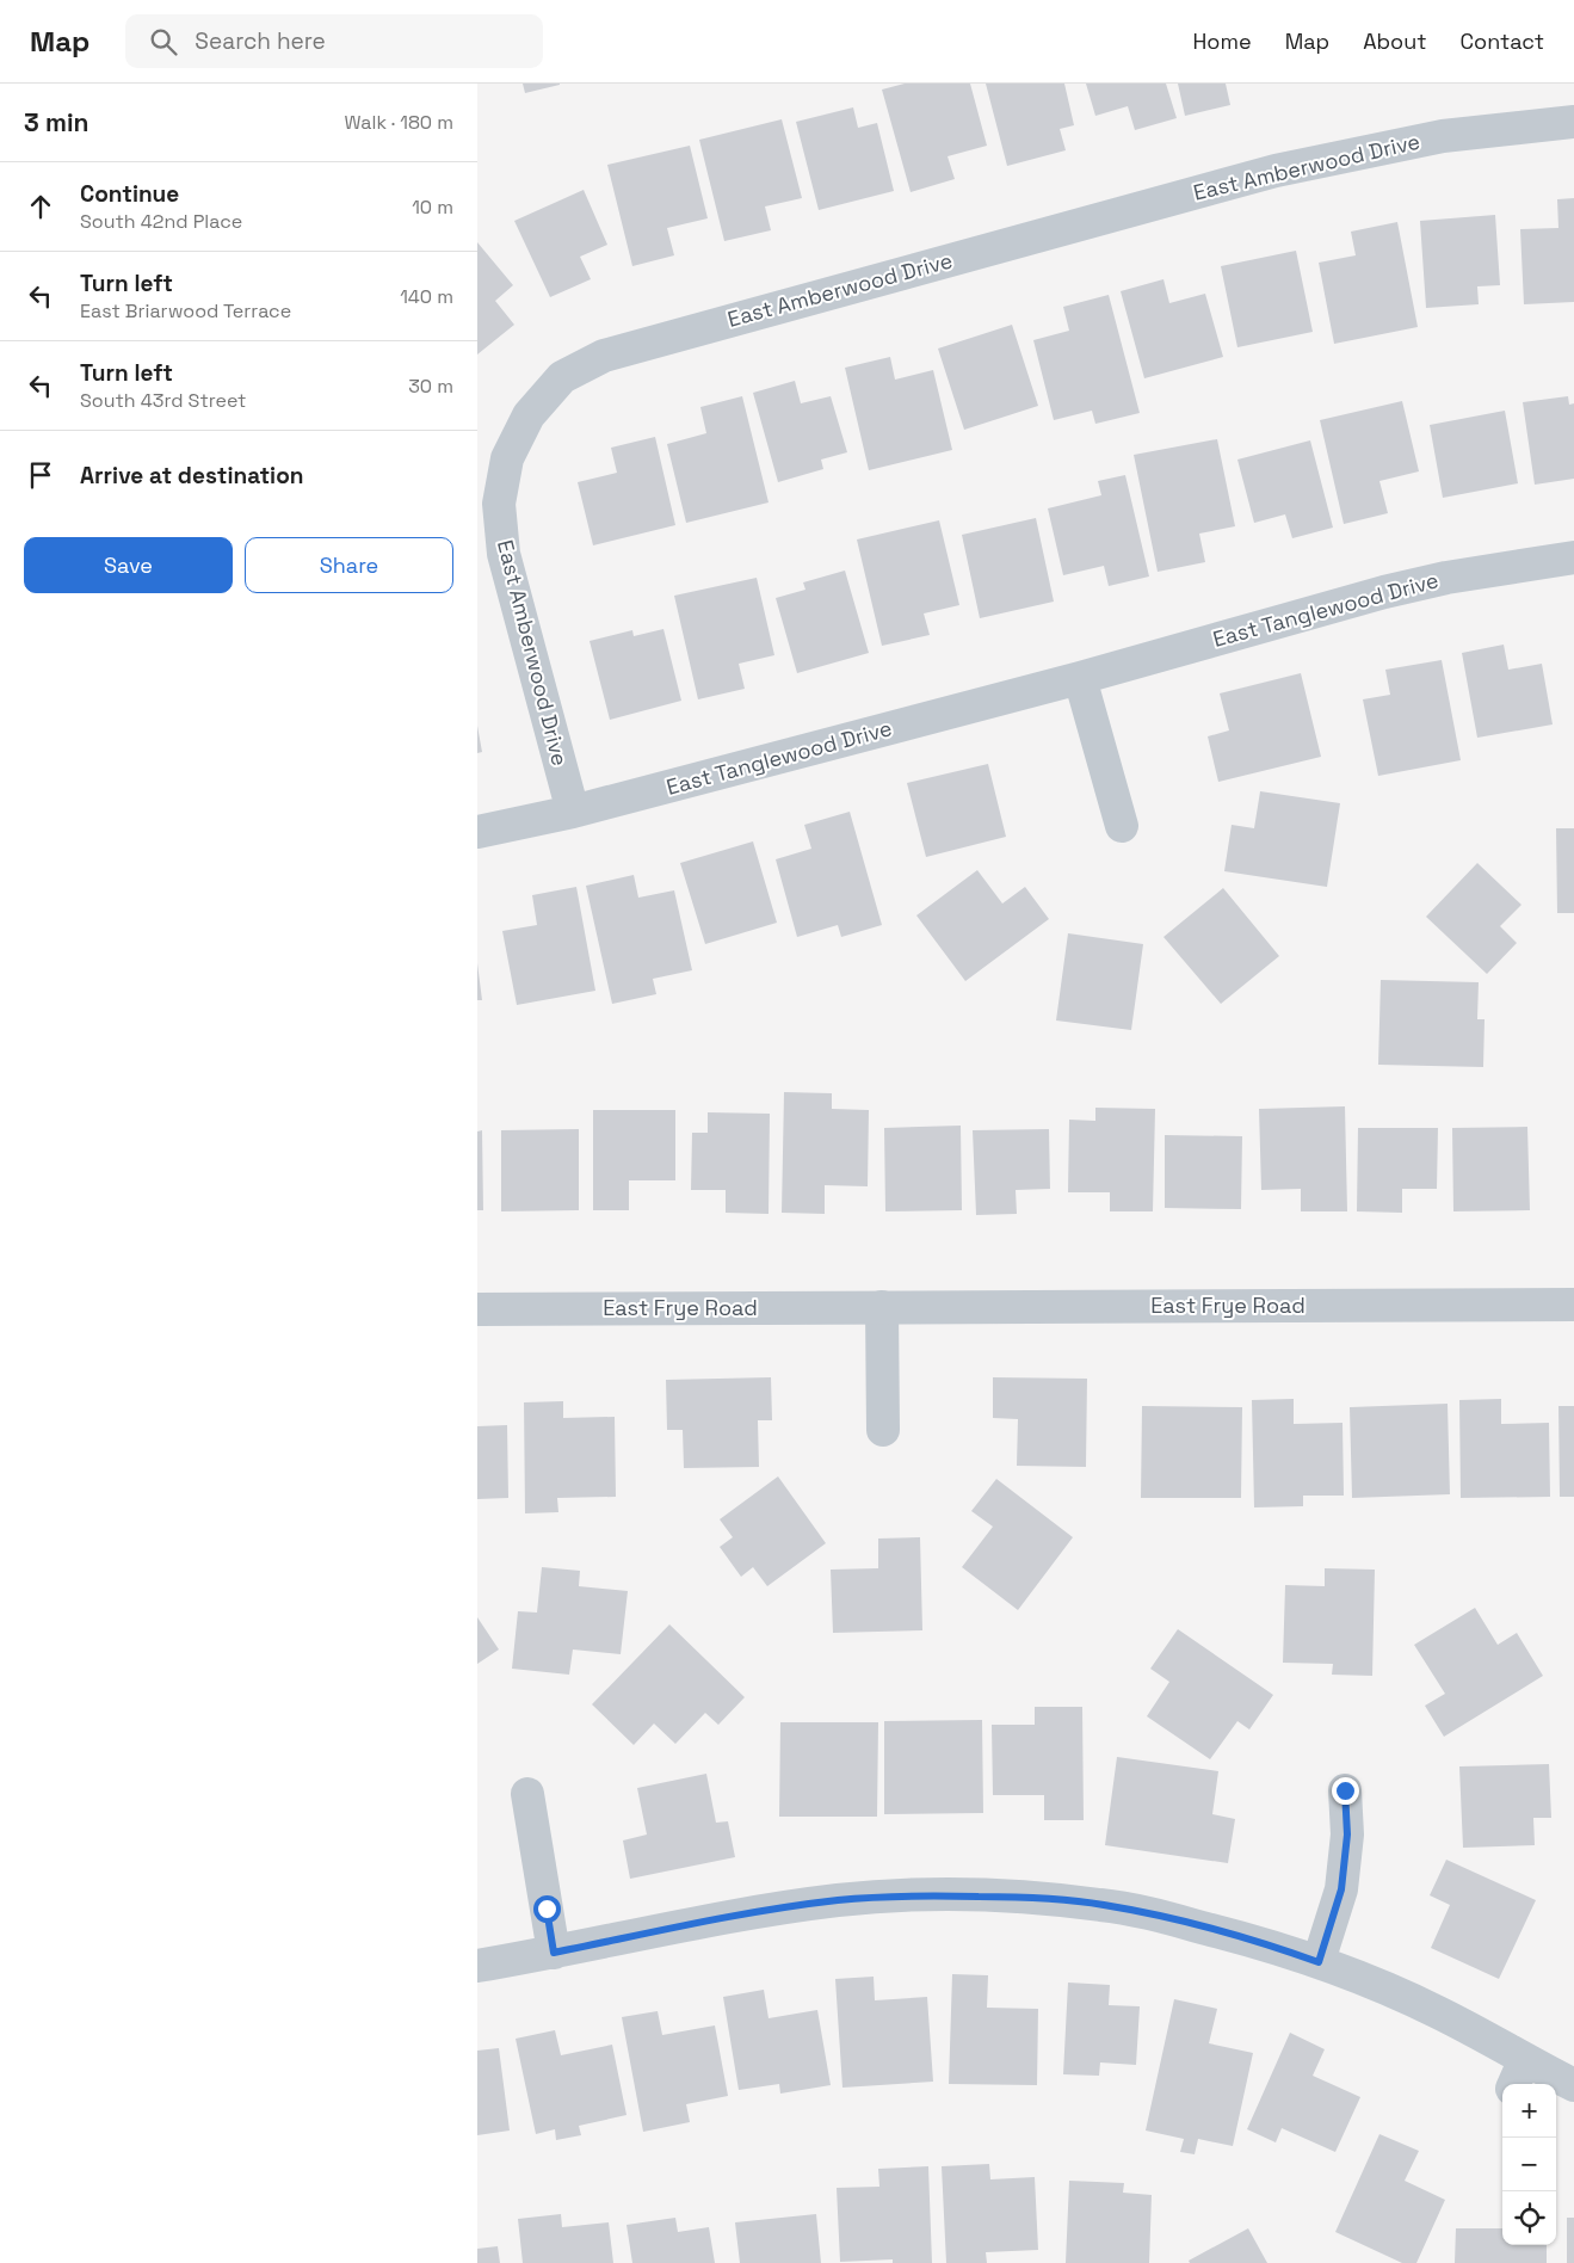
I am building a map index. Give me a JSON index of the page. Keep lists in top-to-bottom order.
{
  "streets": {
    "street": ["East Amberwood Drive", "East Tanglewood Drive", "East Frye Road"]
  },
  "crossings": [
    ["East Amberwood Drive", "East Tanglewood Drive"]
  ],
  "page": {
    "header": "Map",
    "search": "Search here",
    "nav": [
      "Home",
      "Map",
      "About",
      "Contact"
    ],
    "heading": ["3 min", "Walk · 180 m"],
    "list": [
      ["Continue", "South 42nd Place", "10 m"],
      ["Turn left", "East Briarwood Terrace", "140 m"],
      ["Turn left", "South 43rd Street", "30 m"],
      "Arrive at destination"
    ],
    "buttons": ["Save", "Share"],
    "map_buttons": ["+", "−"]
  }
}
